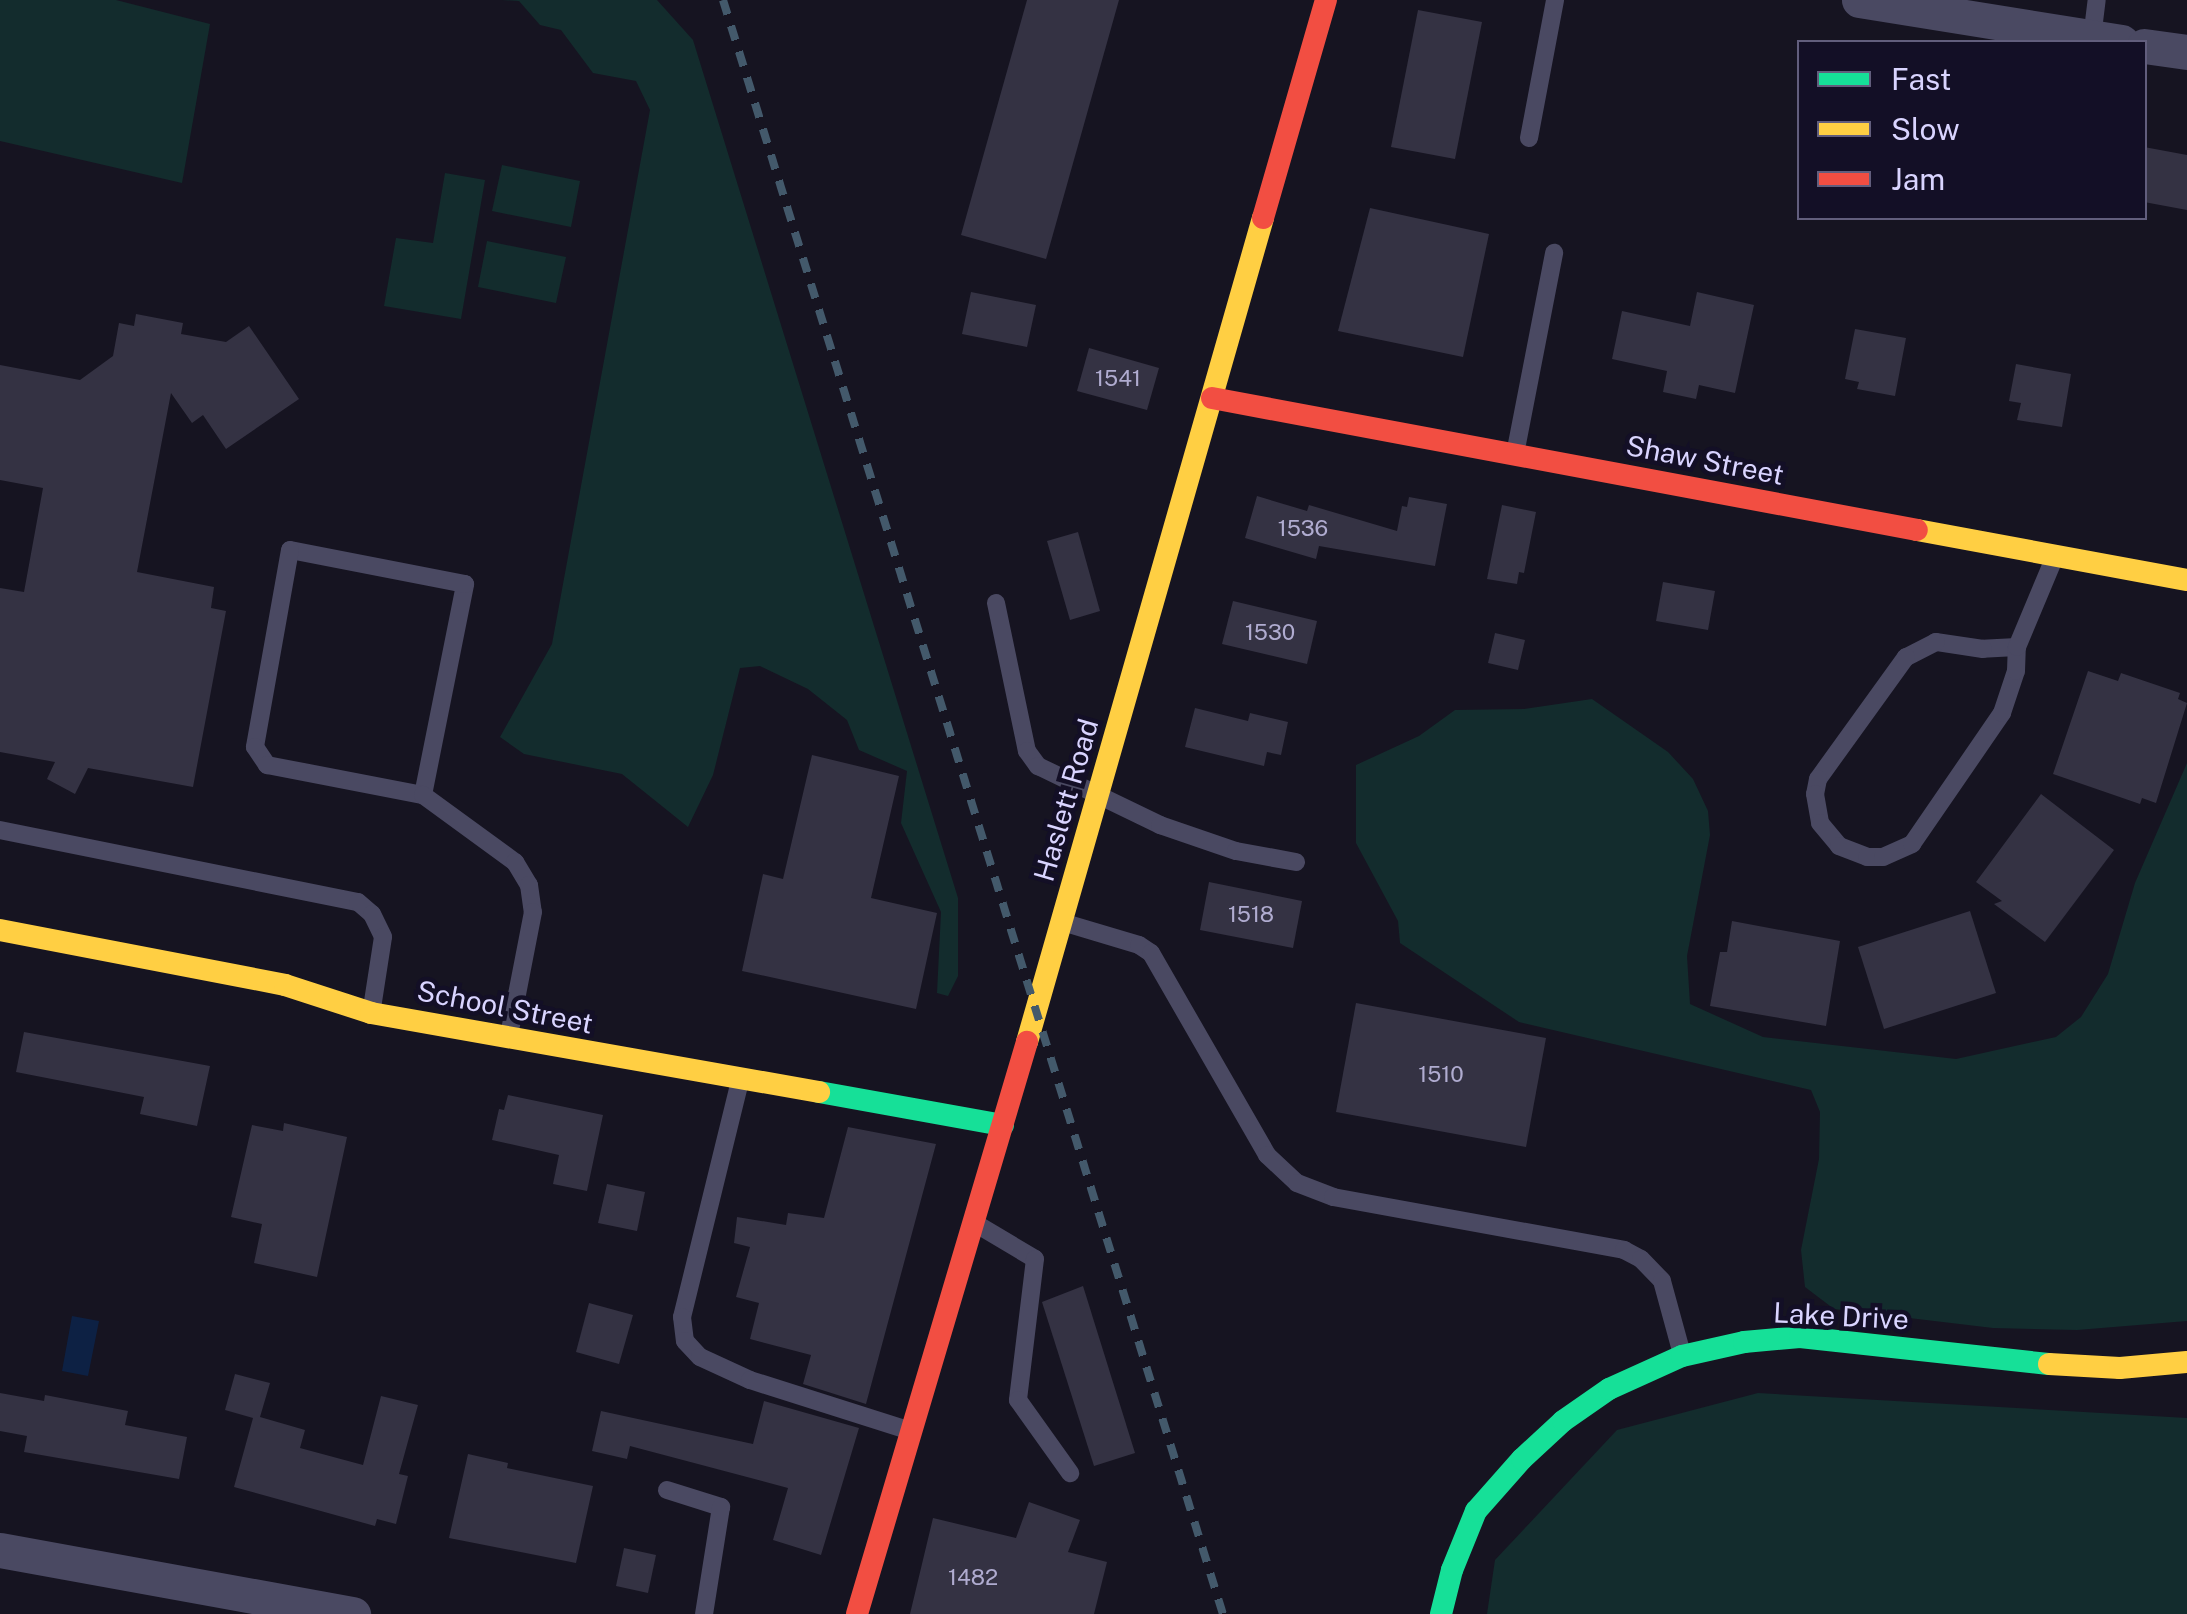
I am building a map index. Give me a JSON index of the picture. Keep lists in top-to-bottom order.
{
  "streets": {
    "street": [
      "Shaw Street",
      "Haslett Road",
      "School Street",
      "Lake Drive"
    ]
  },
  "crossings": [
    ["Shaw Street", "Haslett Road"],
    ["Haslett Road", "School Street"]
  ],
  "house_numbers": [
    "1541",
    "1536",
    "1530",
    "1518",
    "1510",
    "1482"
  ],
  "legend": ["Fast", "Slow", "Jam"]
}
